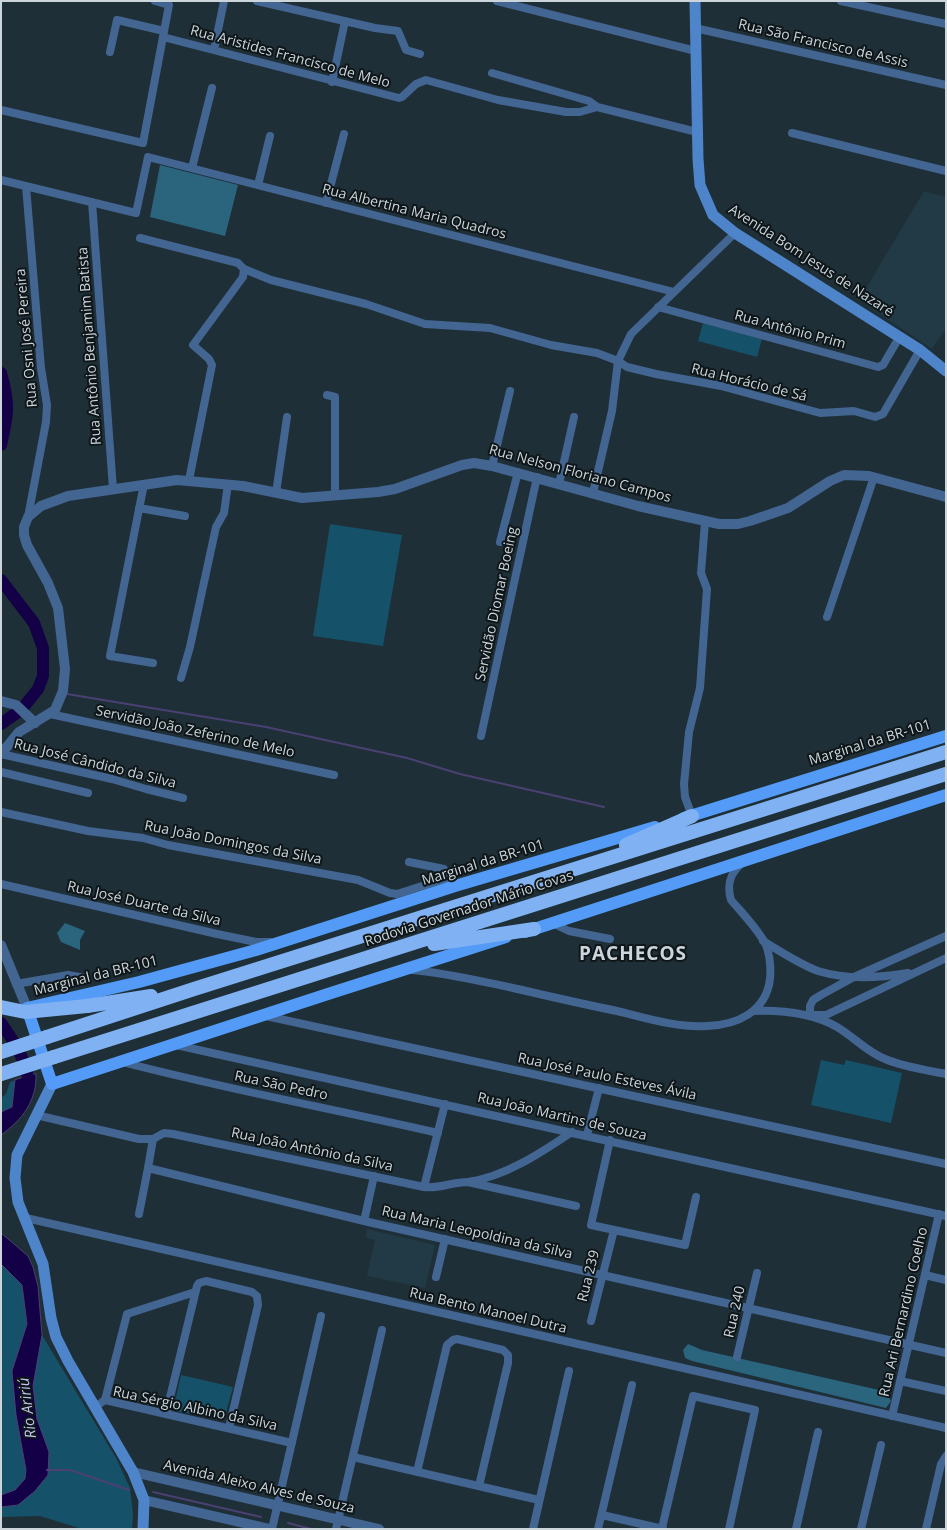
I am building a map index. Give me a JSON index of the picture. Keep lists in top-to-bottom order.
{
  "streets": {
    "highway": ["Rodovia Governador Mário Covas"],
    "main road": ["Avenida Bom Jesus de Nazaré", "Marginal da BR-101"],
    "street": [
      "Rua São Francisco de Assis",
      "Rua Aristides Francisco de Melo",
      "Rua Albertina Maria Quadros",
      "Rua Antônio Prim",
      "Rua Osni José Pereira",
      "Rua Antônio Benjamim Batista",
      "Rua Horácio de Sá",
      "Rua Nelson Floriano Campos",
      "Servidão Diomar Boeing",
      "Servidão João Zeferino de Melo",
      "Rua José Cândido da Silva",
      "Rua João Domingos da Silva",
      "Rua José Duarte da Silva",
      "Rua José Paulo Esteves Ávila",
      "Rua São Pedro",
      "Rua João Martins de Souza",
      "Rua João Antônio da Silva",
      "Rua Maria Leopoldina da Silva",
      "Rua 239",
      "Rua Bento Manoel Dutra",
      "Rua 240",
      "Rua Ari Bernardino Coelho",
      "Rua Sérgio Albino da Silva",
      "Avenida Aleixo Alves de Souza"
    ]
  },
  "crossings": [
    ["Rua São Francisco de Assis", "Avenida Bom Jesus de Nazaré"],
    ["Rua Aristides Francisco de Melo", "Avenida Bom Jesus de Nazaré"],
    ["Rua Albertina Maria Quadros", "Rua Antônio Benjamim Batista"],
    ["Avenida Bom Jesus de Nazaré", "Rua Antônio Prim"],
    ["Avenida Bom Jesus de Nazaré", "Rua Horácio de Sá"],
    ["Rua Osni José Pereira", "Rua Nelson Floriano Campos"],
    ["Rua Antônio Benjamim Batista", "Rua Nelson Floriano Campos"],
    ["Rua Nelson Floriano Campos", "Servidão Diomar Boeing"],
    ["Marginal da BR-101", "Rua João Domingos da Silva"],
    ["Marginal da BR-101", "Rua José Duarte da Silva"],
    ["Rua João Martins de Souza", "Rua Ari Bernardino Coelho"],
    ["Rua Maria Leopoldina da Silva", "Rua 239"],
    ["Rua Maria Leopoldina da Silva", "Rua 240"],
    ["Rua Maria Leopoldina da Silva", "Rua Ari Bernardino Coelho"],
    ["Rua Bento Manoel Dutra", "Rua Ari Bernardino Coelho"]
  ],
  "districts": ["PACHECOS"],
  "water": ["Rio Aririú"]
}
